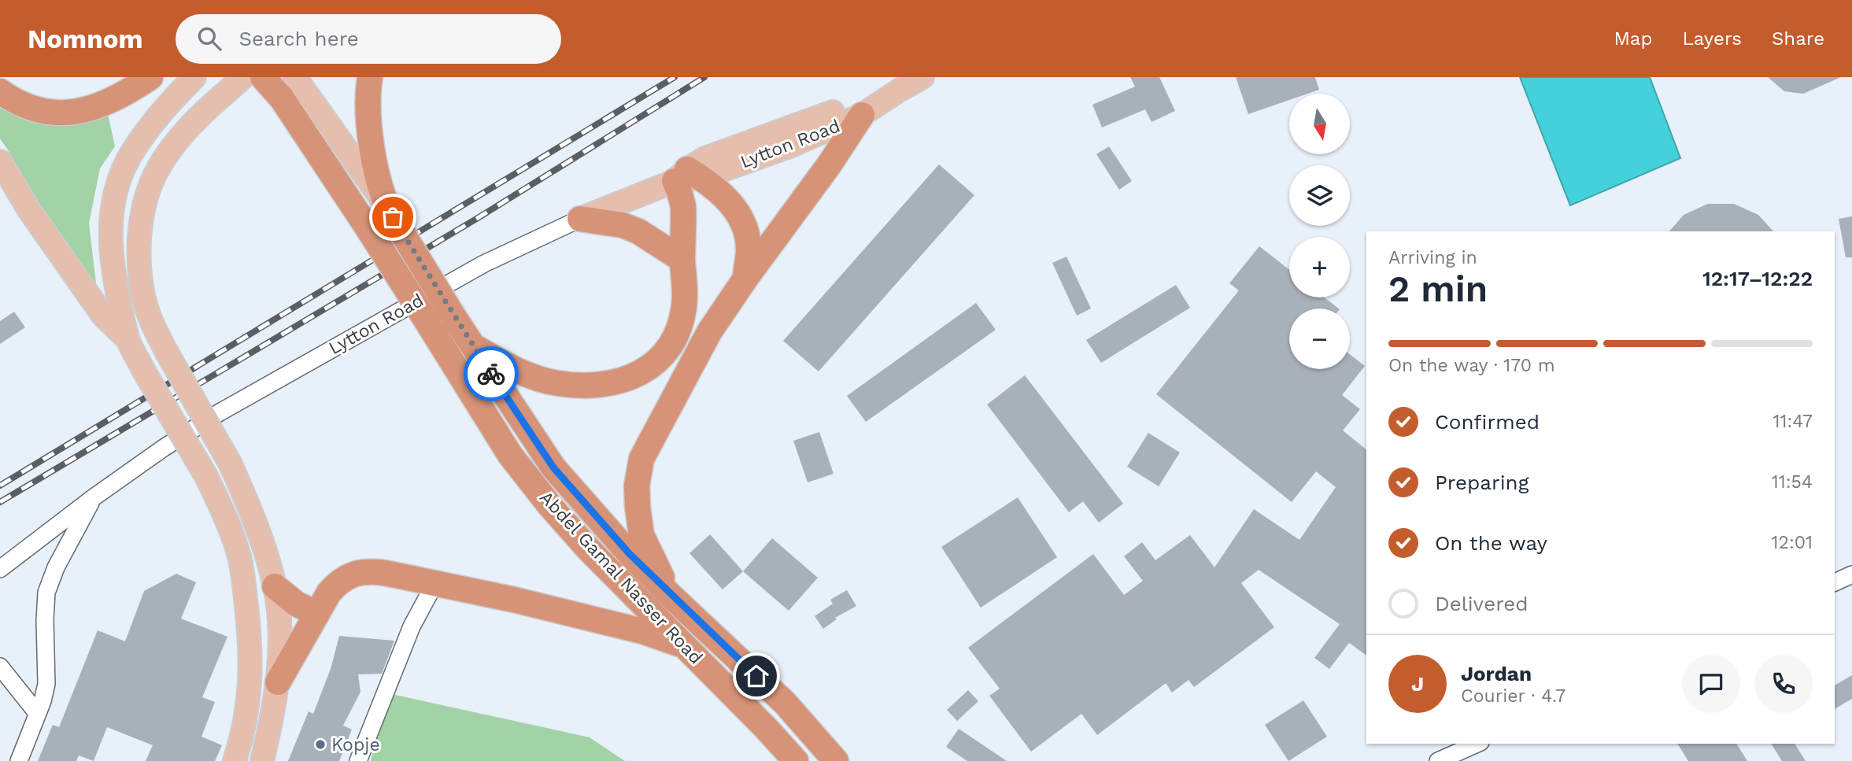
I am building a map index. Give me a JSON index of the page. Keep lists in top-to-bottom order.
{
  "streets": {
    "highway": ["Abdel Gamal Nasser Road"],
    "main road": ["Lytton Road"]
  },
  "places": ["Kopje"],
  "north": "bottom",
  "page": {
    "header": "Nomnom",
    "search": "Search here",
    "nav": ["Map", "Layers", "Share"],
    "map_buttons": ["+", "−"],
    "heading": ["2 min", "Arriving in", "12:17–12:22"],
    "panel": ["Jordan", "Courier · 4.7"],
    "bar": "On the way · 170 m",
    "list": [
      ["Confirmed", "11:47"],
      ["Preparing", "11:54"],
      ["On the way", "12:01"],
      "Delivered"
    ],
    "round": "J"
  }
}
